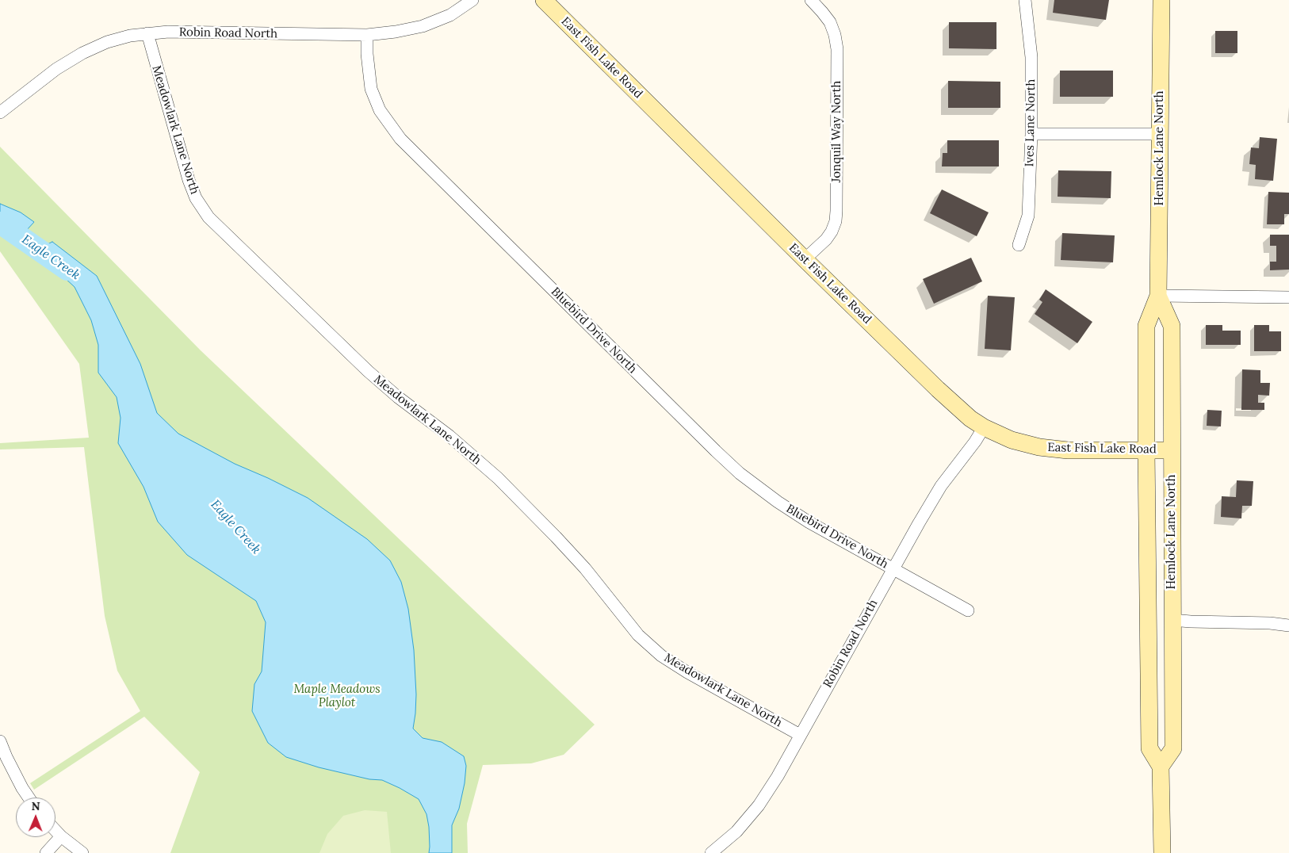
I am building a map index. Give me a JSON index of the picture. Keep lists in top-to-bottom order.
{
  "streets": {
    "main road": ["East Fish Lake Road", "Hemlock Lane North"],
    "street": [
      "Robin Road North",
      "Ives Lane North",
      "Meadowlark Lane North",
      "Jonquil Way North",
      "Bluebird Drive North"
    ]
  },
  "crossings": [
    ["Robin Road North", "East Fish Lake Road"],
    ["Robin Road North", "Meadowlark Lane North"],
    ["Robin Road North", "Bluebird Drive North"],
    ["East Fish Lake Road", "Jonquil Way North"],
    ["East Fish Lake Road", "Hemlock Lane North"]
  ],
  "water": ["Eagle Creek"],
  "parks": ["Maple Meadows Playlot"],
  "north": "top"
}
